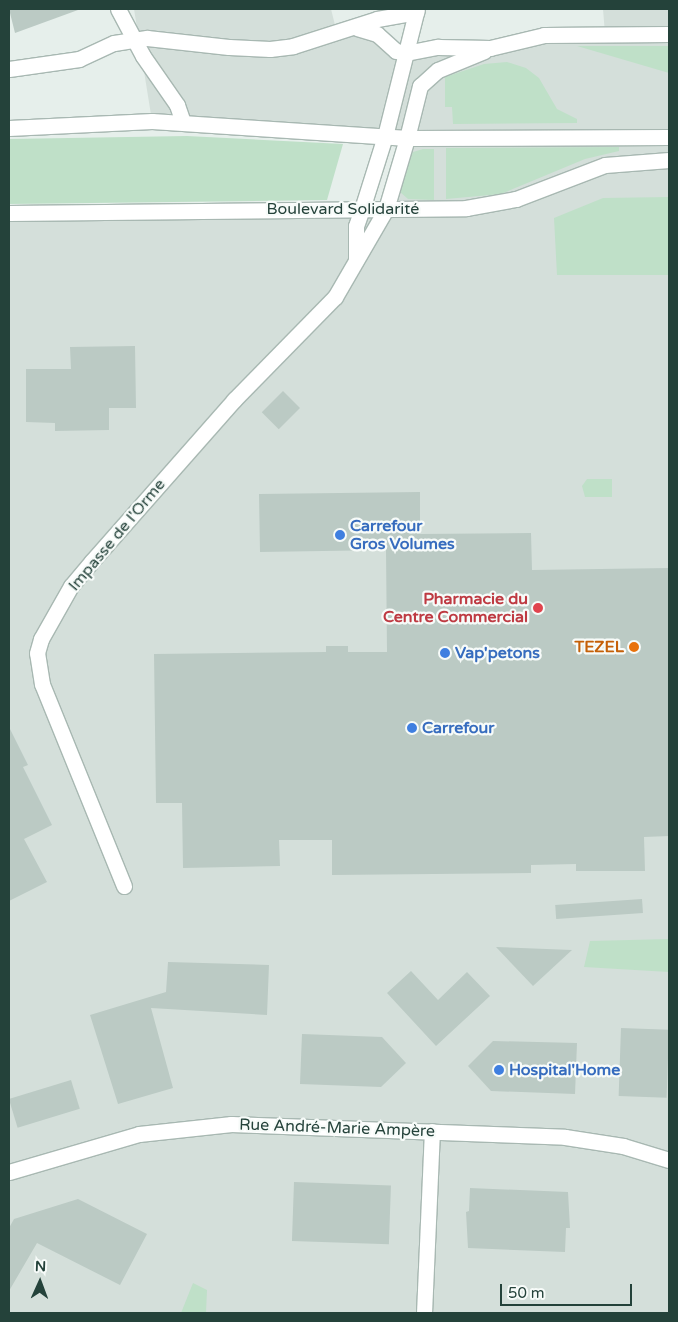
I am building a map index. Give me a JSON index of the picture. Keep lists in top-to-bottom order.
{
  "streets": {
    "street": ["Boulevard Solidarité", "Impasse de l'Orme", "Rue André-Marie Ampère"]
  },
  "crossings": [
    ["Boulevard Solidarité", "Impasse de l'Orme"]
  ],
  "places": [
    "Carrefour Gros Volumes",
    "Pharmacie du Centre Commercial",
    "TEZEL",
    "Vap'petons",
    "Carrefour",
    "Hospital'Home"
  ],
  "scale_bar": "50 m",
  "north": "top"
}
